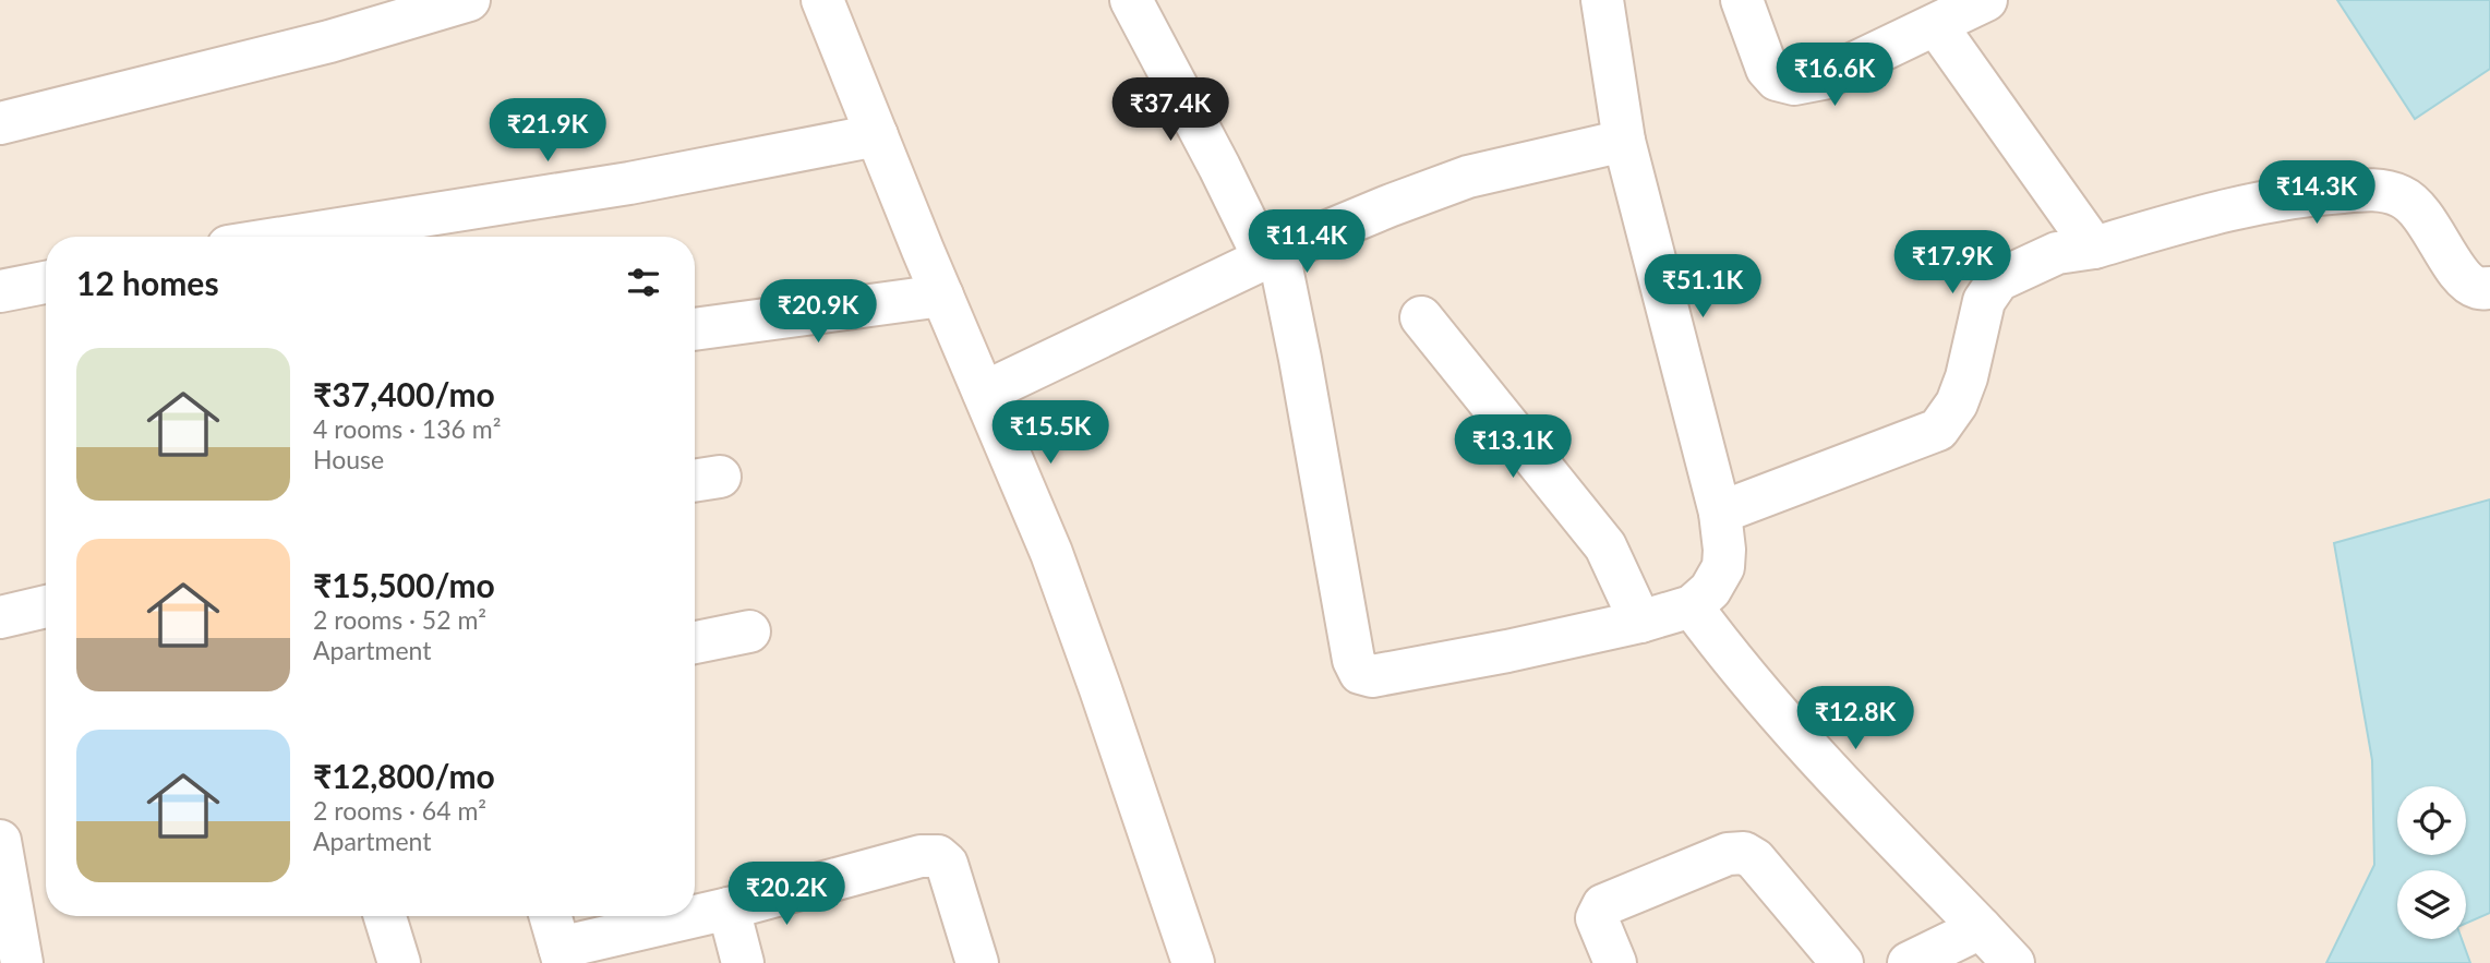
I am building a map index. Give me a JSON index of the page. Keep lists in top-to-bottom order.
{
  "page": {
    "price": [
      "₹16.6K",
      "₹37.4K",
      "₹21.9K",
      "₹14.3K",
      "₹11.4K",
      "₹17.9K",
      "₹51.1K",
      "₹20.9K",
      "₹15.5K",
      "₹13.1K",
      "₹12.8K",
      "₹20.2K"
    ],
    "heading": "12 homes",
    "list": [
      {
        "name": "₹37,400/mo",
        "note": "4 rooms · 136 m² · House"
      },
      {
        "name": "₹15,500/mo",
        "note": "2 rooms · 52 m² · Apartment"
      },
      {
        "name": "₹12,800/mo",
        "note": "2 rooms · 64 m² · Apartment"
      }
    ]
  }
}
